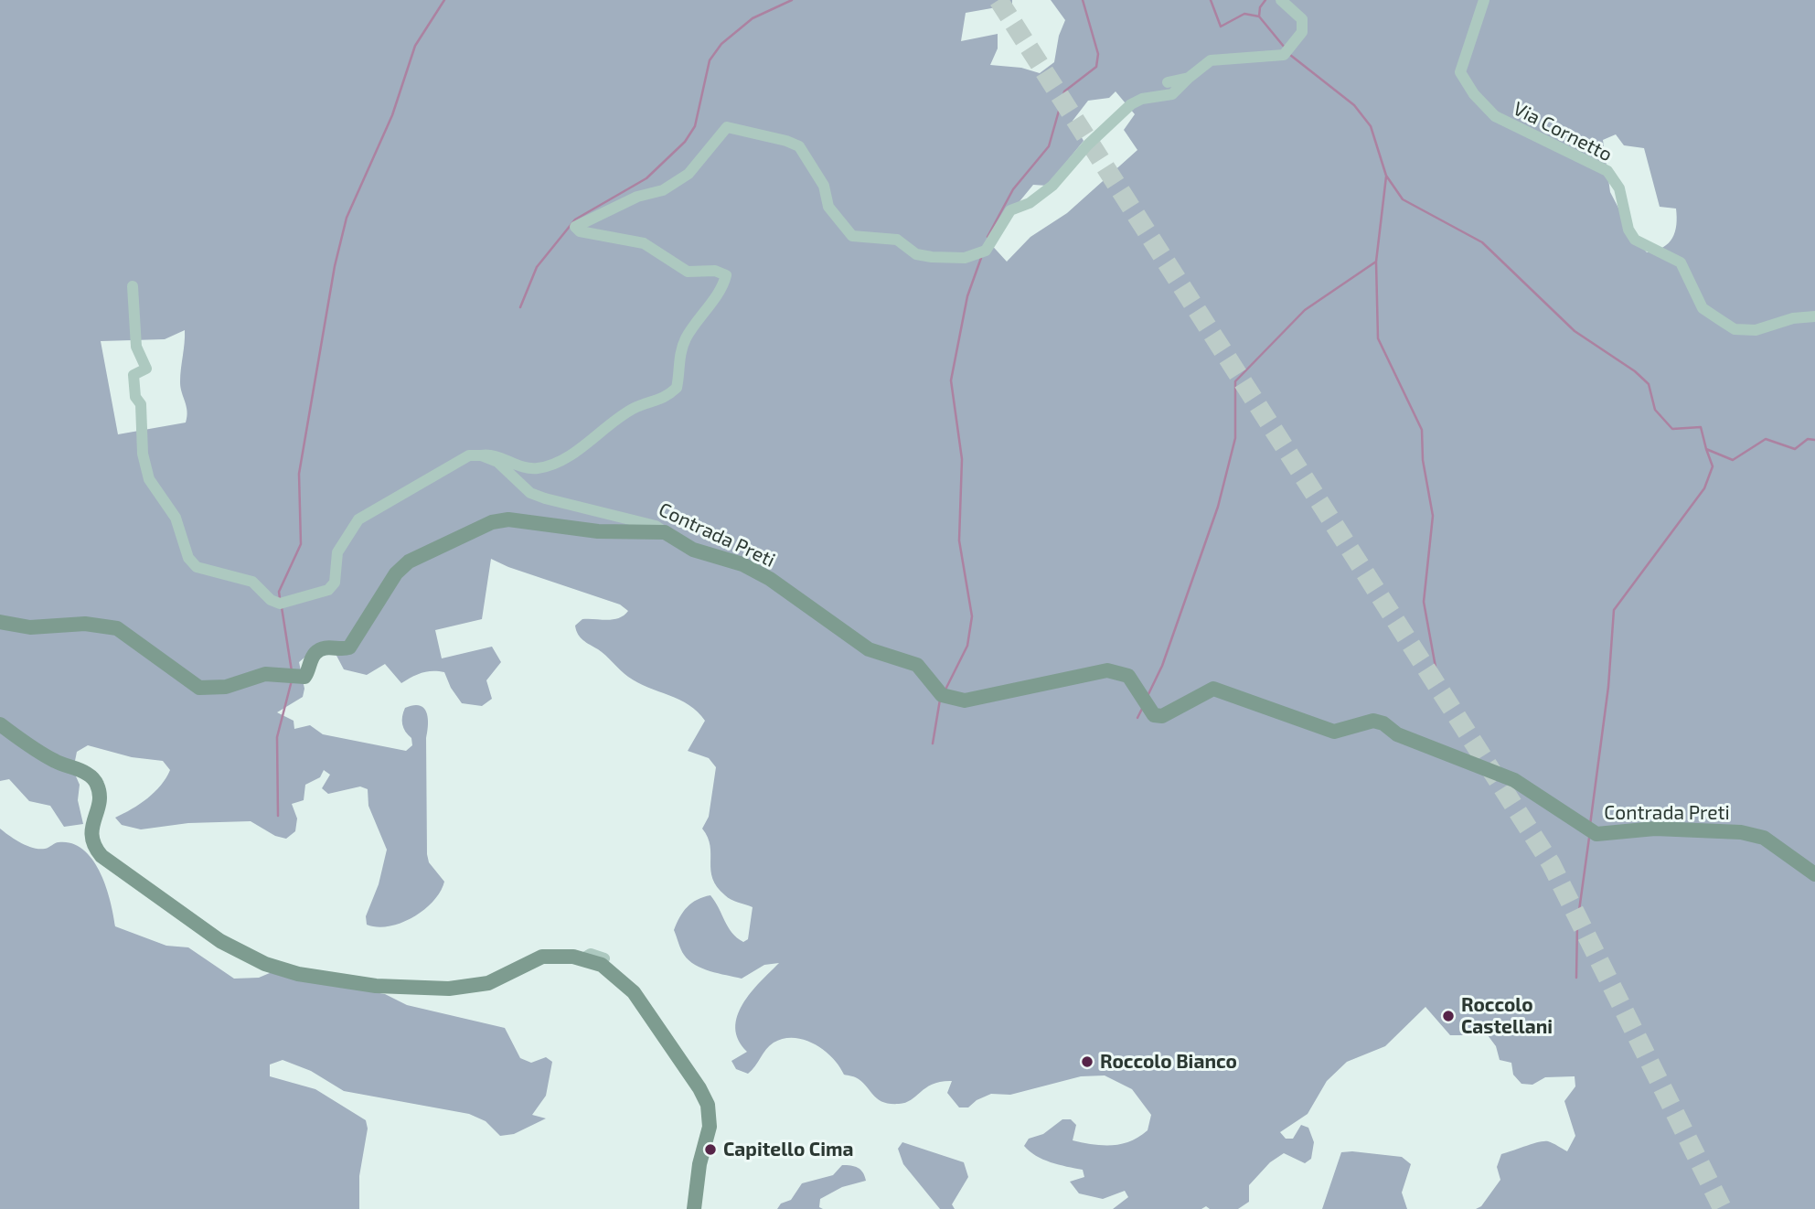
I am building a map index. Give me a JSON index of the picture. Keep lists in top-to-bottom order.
{
  "streets": {
    "street": ["Via Cornetto", "Contrada Preti"]
  },
  "places": ["Roccolo Castellani", "Roccolo Bianco", "Capitello Cima"]
}
